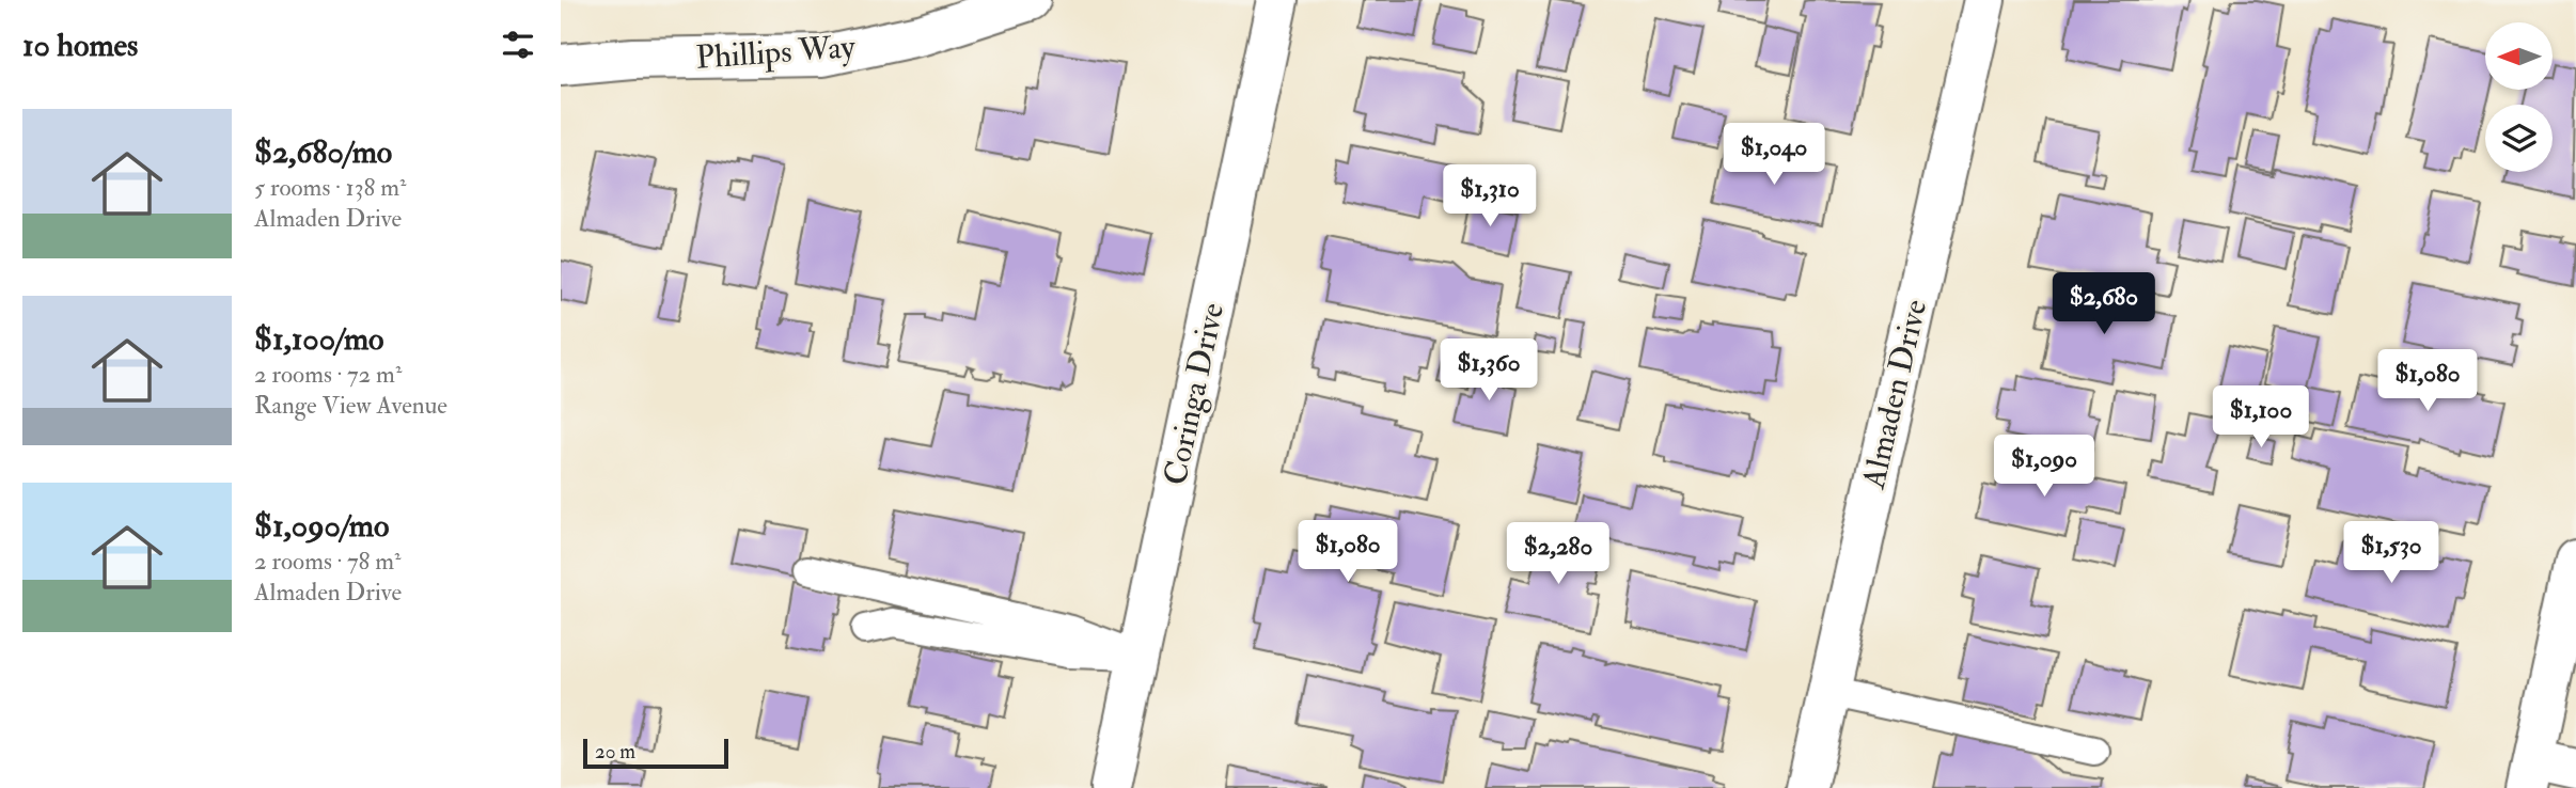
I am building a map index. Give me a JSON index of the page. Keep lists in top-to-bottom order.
{
  "streets": {
    "street": ["Phillips Way", "Coringa Drive", "Almaden Drive"]
  },
  "scale_bar": "20 m",
  "north": "left",
  "page": {
    "heading": "10 homes",
    "list": [
      {
        "name": "$2,680/mo",
        "note": "5 rooms · 138 m² · Almaden Drive"
      },
      {
        "name": "$1,100/mo",
        "note": "2 rooms · 72 m² · Range View Avenue"
      },
      {
        "name": "$1,090/mo",
        "note": "2 rooms · 78 m² · Almaden Drive"
      }
    ],
    "price": [
      "$1,040",
      "$1,310",
      "$2,680",
      "$1,360",
      "$1,080",
      "$1,100",
      "$1,090",
      "$1,080",
      "$1,530",
      "$2,280"
    ],
    "scale": "20 m"
  }
}
